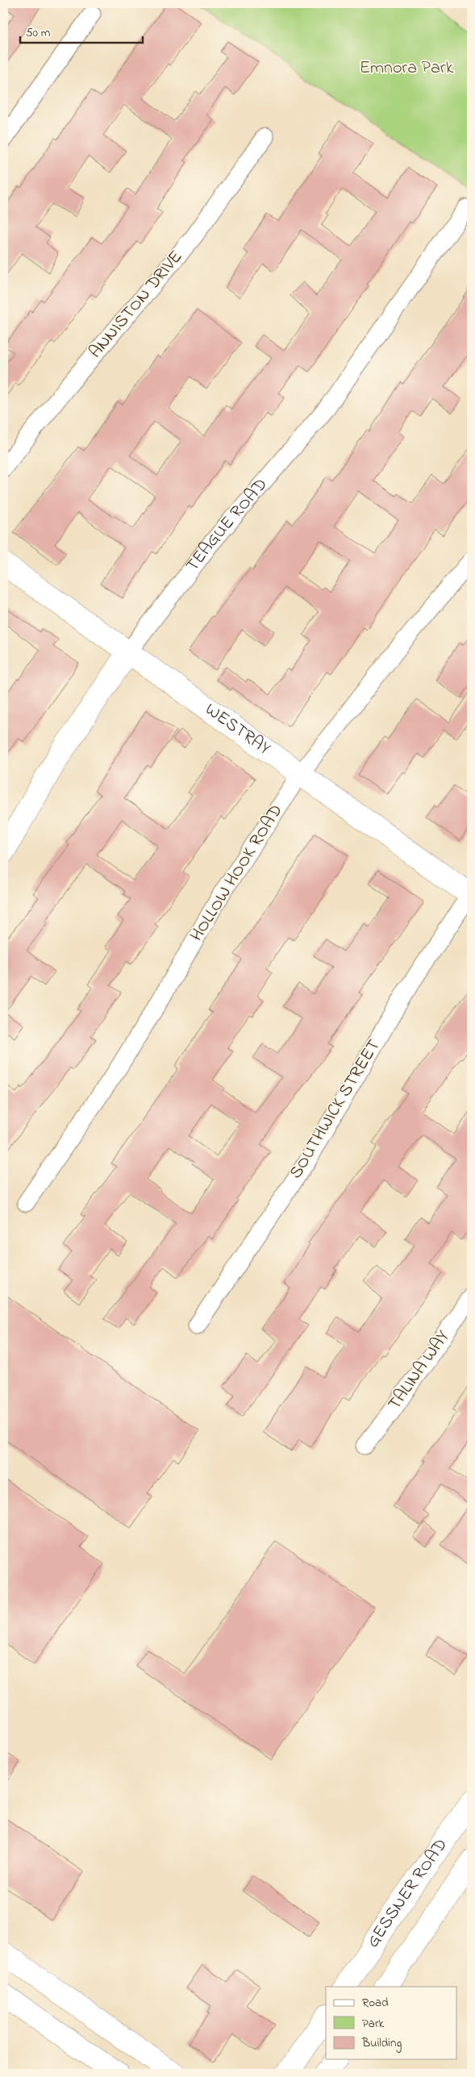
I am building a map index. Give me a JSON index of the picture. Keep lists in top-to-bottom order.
{
  "streets": {
    "main road": ["TEAGUE ROAD", "WESTRAY", "GESSNER ROAD"],
    "street": [
      "ANNISTON DRIVE",
      "HOLLOW HOOK ROAD",
      "SOUTHWICK STREET",
      "TALINA WAY"
    ]
  },
  "crossings": [
    ["TEAGUE ROAD", "WESTRAY"],
    ["WESTRAY", "HOLLOW HOOK ROAD"],
    ["WESTRAY", "SOUTHWICK STREET"]
  ],
  "parks": ["Emnora Park"],
  "legend": ["Road", "Park", "Building"],
  "scale_bar": "50 m"
}
